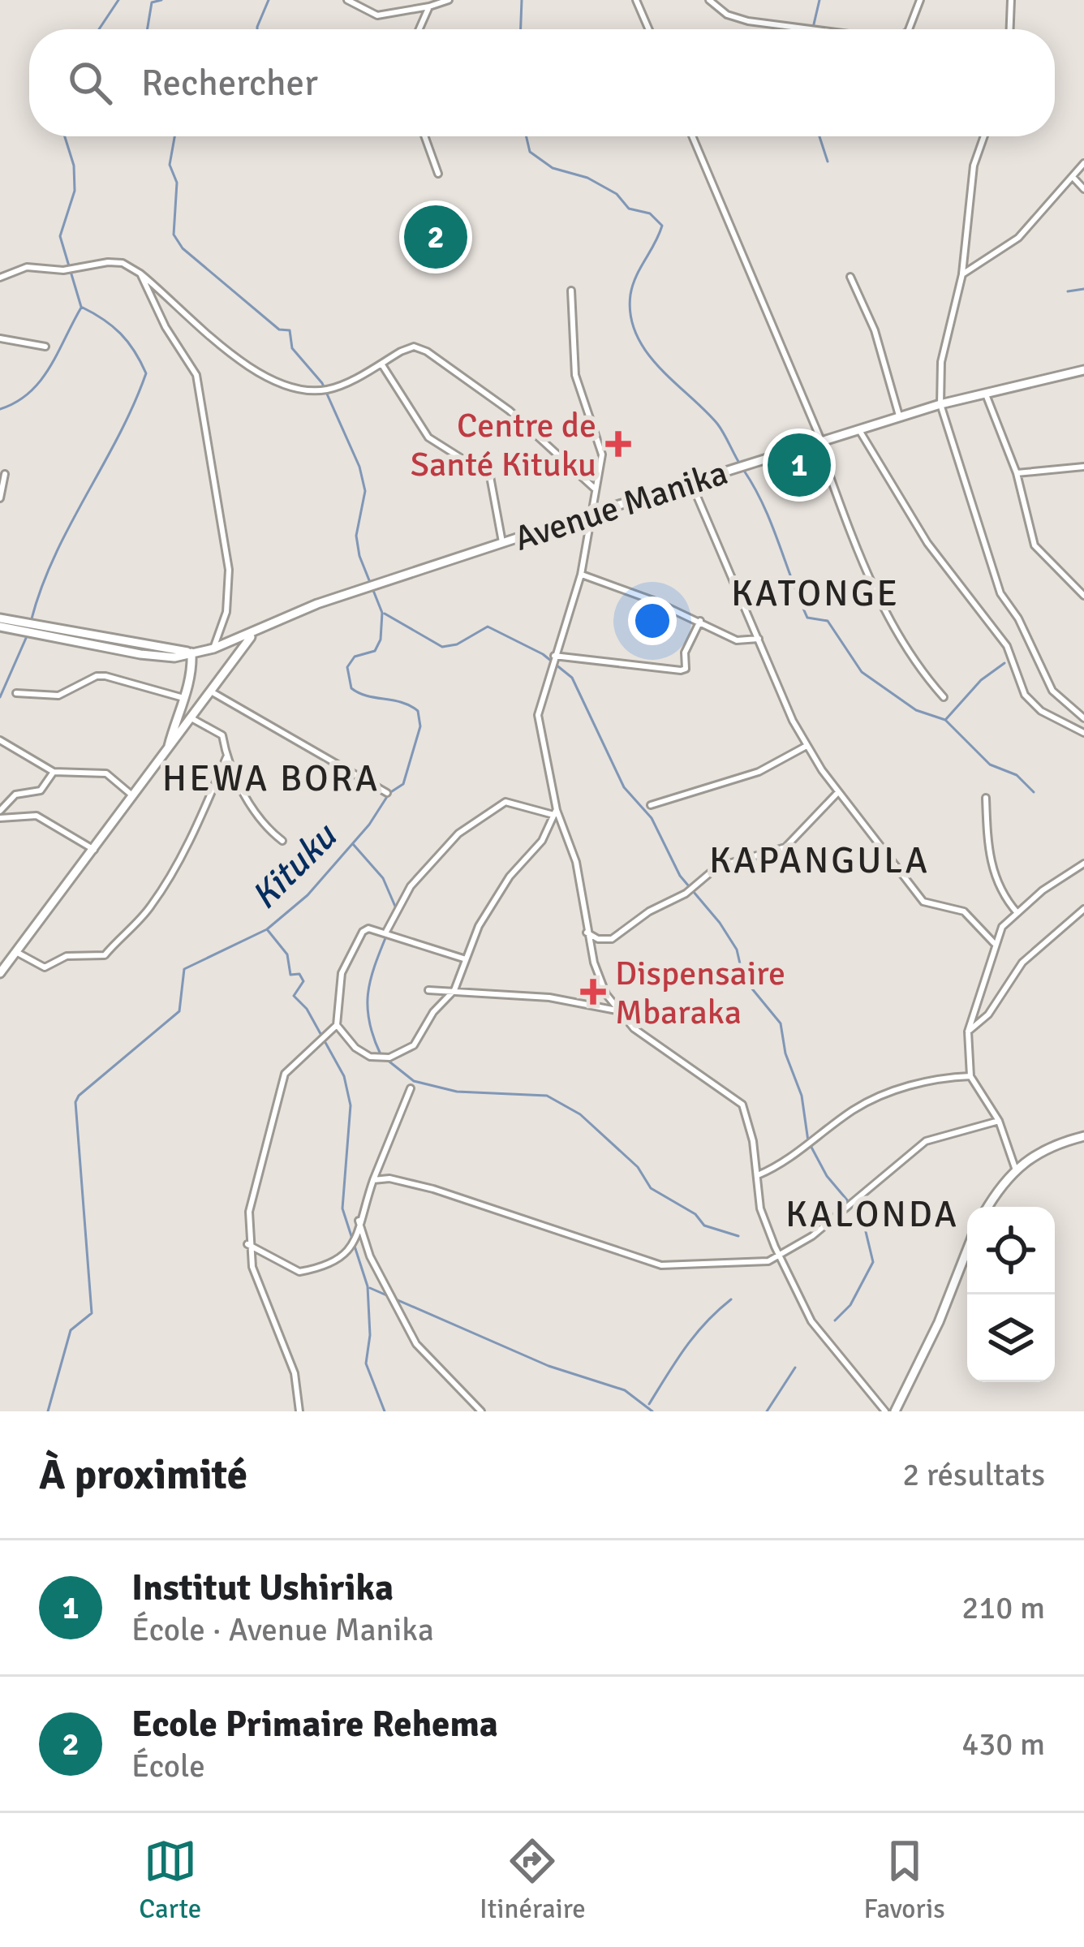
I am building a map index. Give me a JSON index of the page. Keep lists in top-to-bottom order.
{
  "streets": {
    "street": ["Avenue Manika"]
  },
  "districts": [
    "KATONGE",
    "HEWA BORA",
    "KAPANGULA",
    "KALONDA"
  ],
  "water": ["Kituku"],
  "places": {
    "health": ["Centre de Santé Kituku", "Dispensaire Mbaraka"]
  },
  "page": {
    "search": "Rechercher",
    "pins": ["2", "1"],
    "heading": ["À proximité", "2 résultats"],
    "list": [
      {
        "mark": "1",
        "name": "Institut Ushirika",
        "note": "École · Avenue Manika",
        "value": "210 m"
      },
      {
        "mark": "2",
        "name": "Ecole Primaire Rehema",
        "note": "École",
        "value": "430 m"
      }
    ],
    "nav": ["Carte", "Itinéraire", "Favoris"]
  }
}
